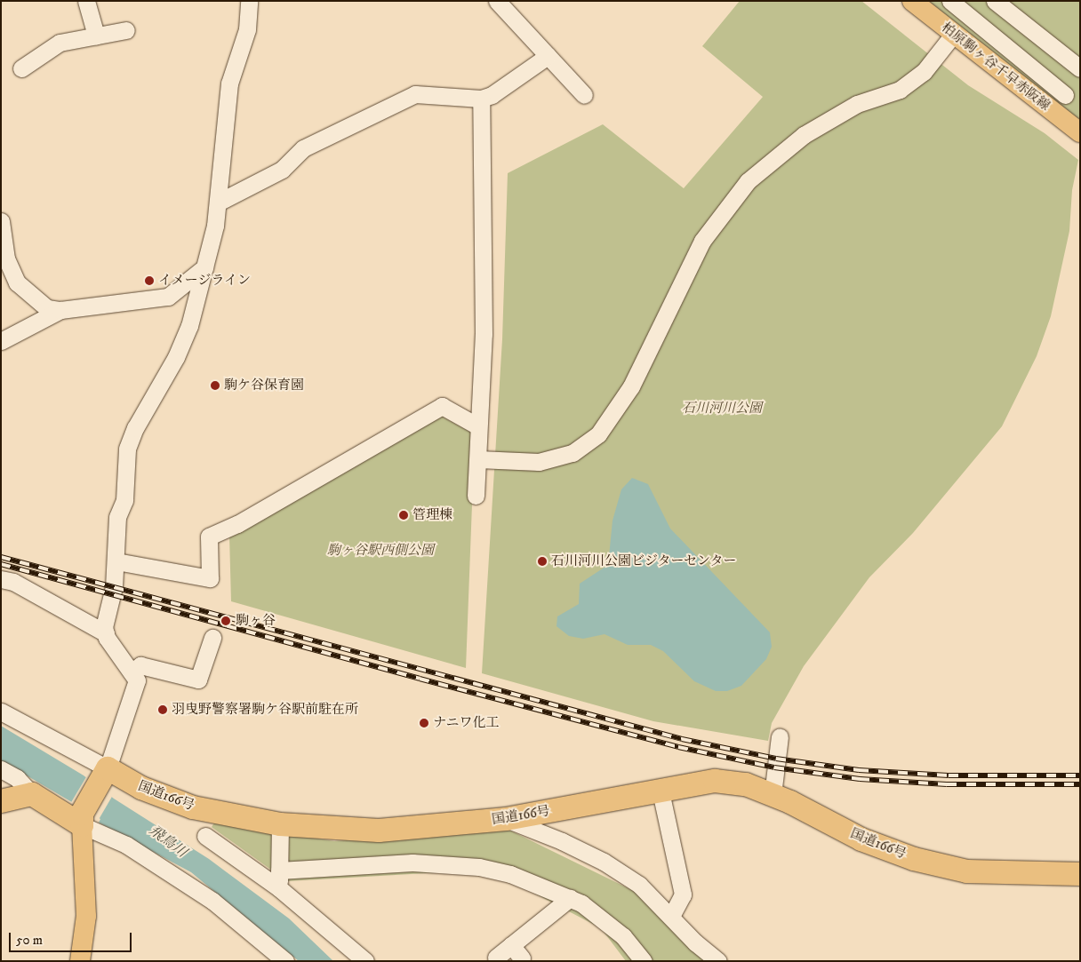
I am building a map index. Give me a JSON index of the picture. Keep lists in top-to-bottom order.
{
  "streets": {
    "highway": ["国道166号"],
    "main road": ["柏原駒ヶ谷千早赤阪線"]
  },
  "water": ["飛鳥川"],
  "parks": ["石川河川公園", "駒ヶ谷駅西側公園"],
  "places": [
    "イメージライン",
    "駒ケ谷保育園",
    "管理棟",
    "石川河川公園ビジターセンター",
    "駒ヶ谷",
    "羽曳野警察署駒ケ谷駅前駐在所",
    "ナニワ化工"
  ],
  "scale_bar": "50 m"
}
